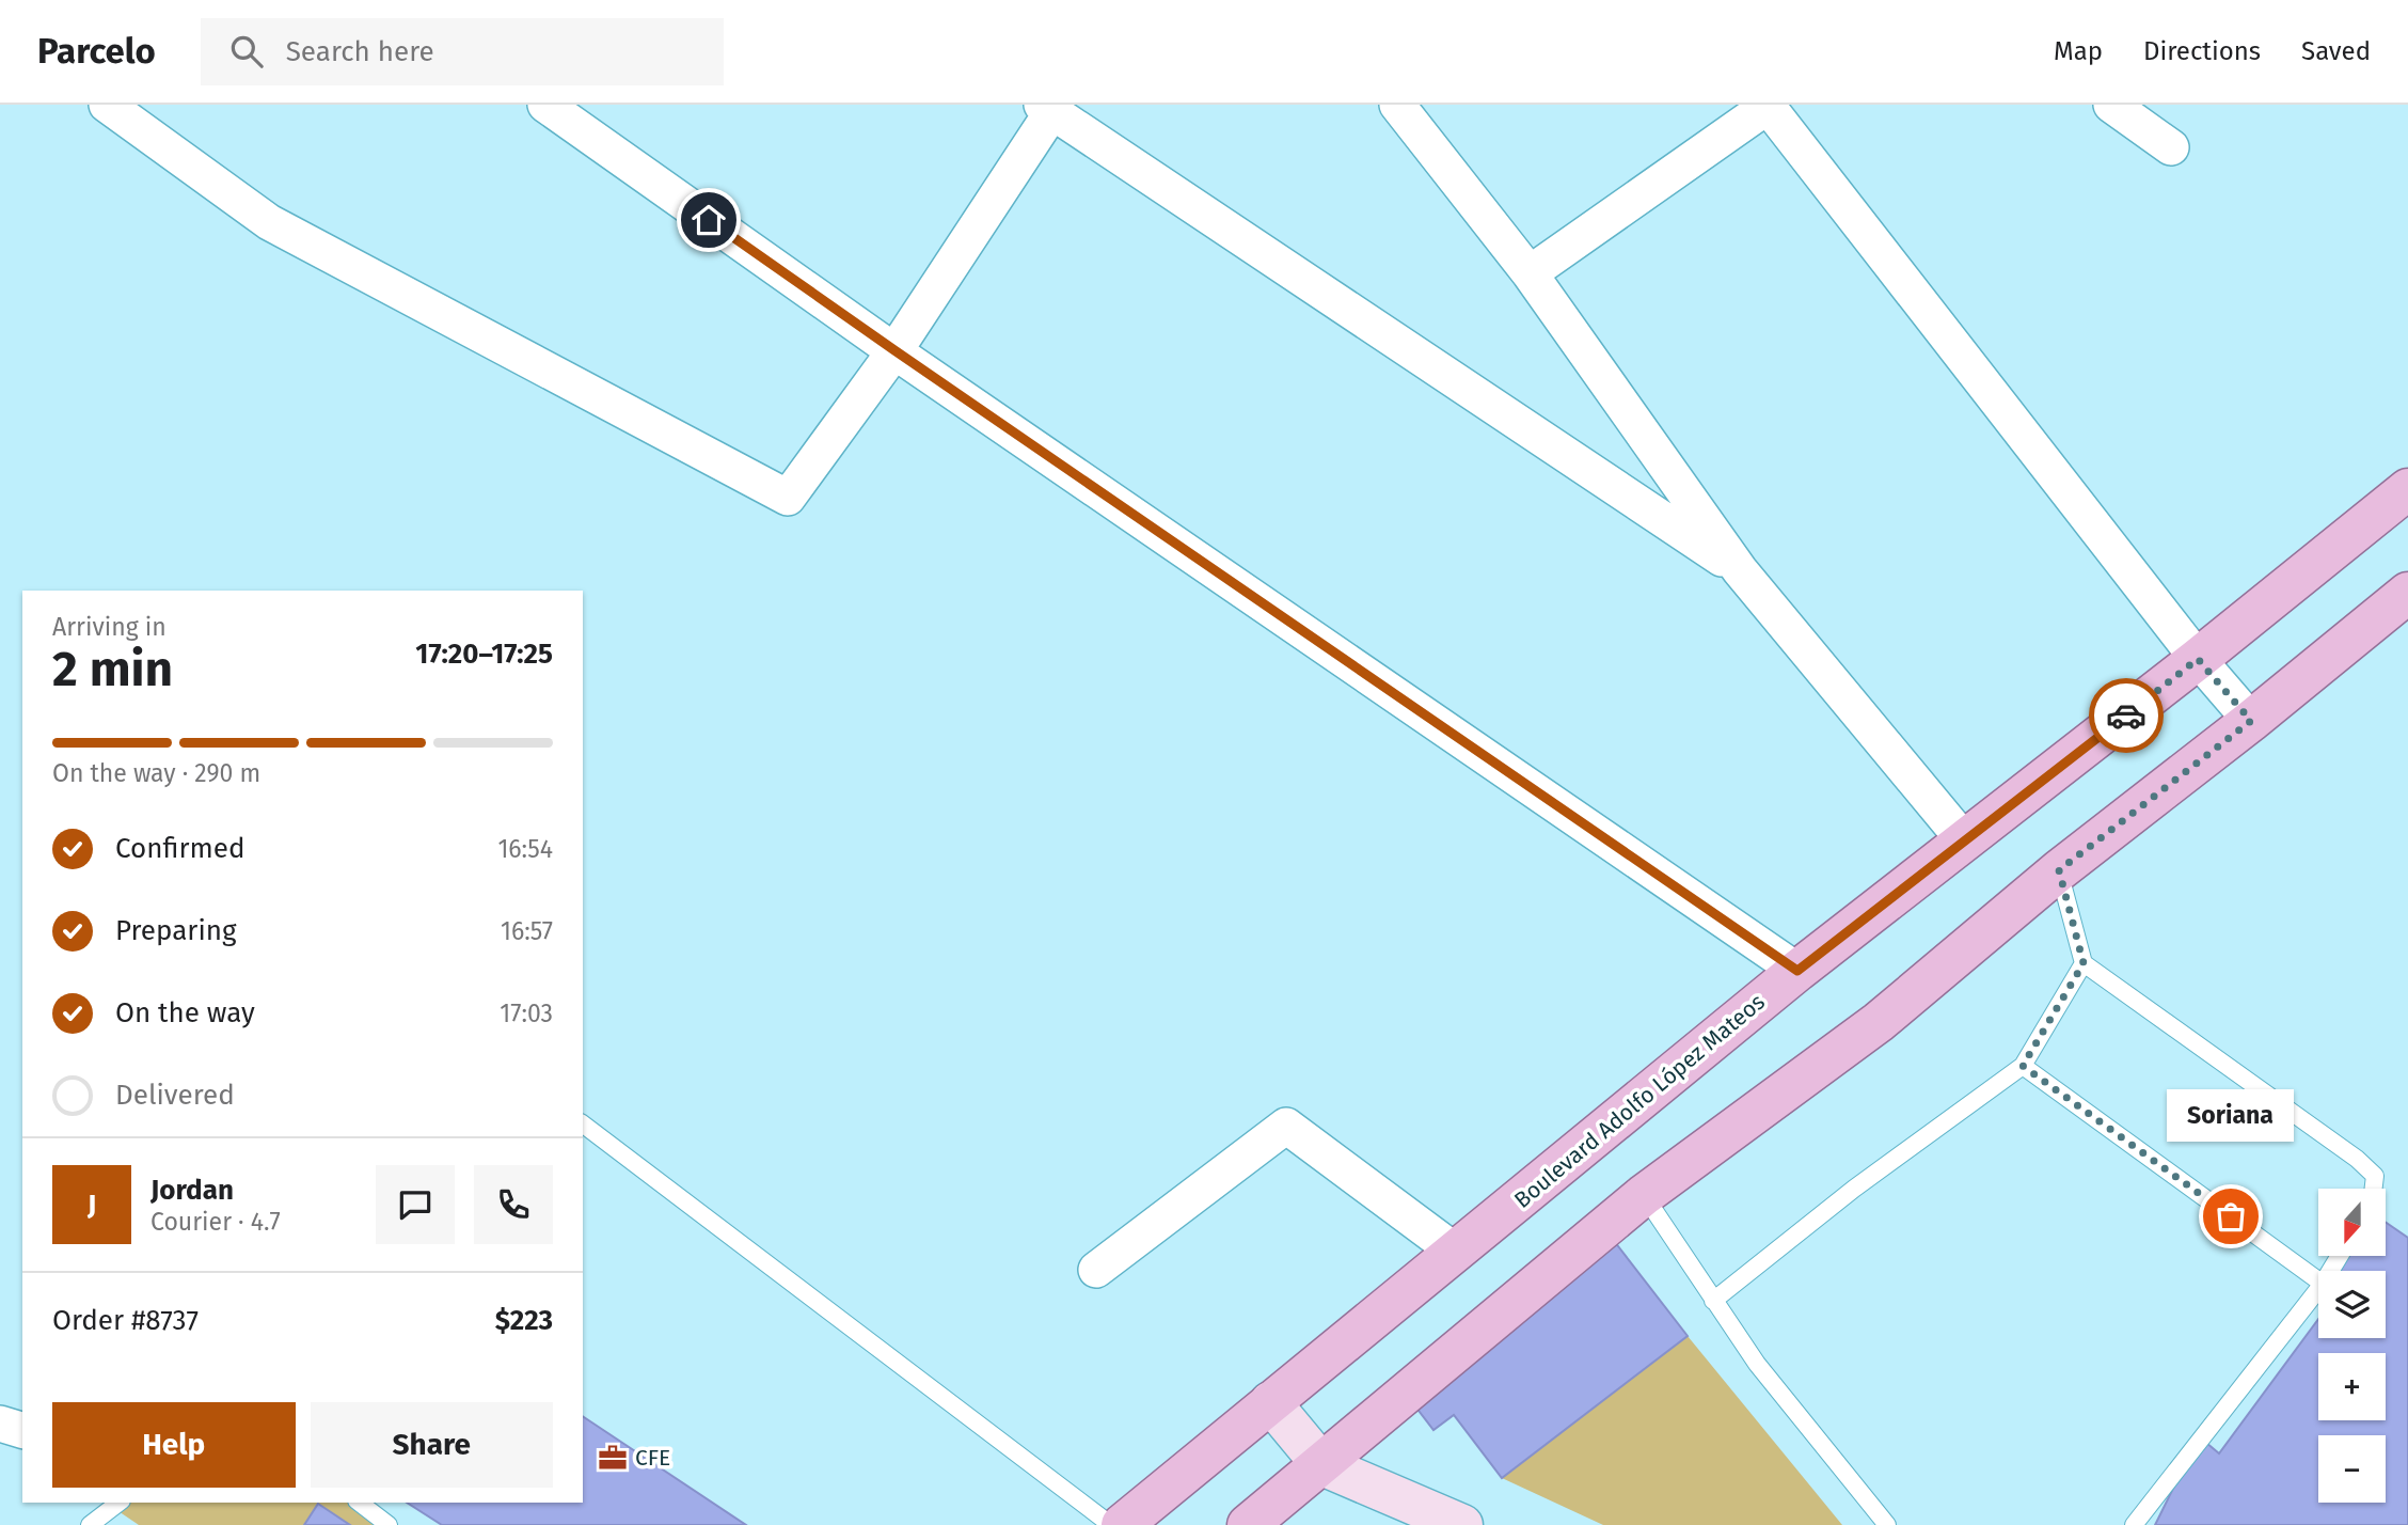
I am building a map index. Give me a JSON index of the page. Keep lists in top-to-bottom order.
{
  "streets": {
    "main road": ["Boulevard Adolfo López Mateos"]
  },
  "places": {
    "other": ["Soriana"],
    "office": ["CFE"]
  },
  "north": "bottom",
  "page": {
    "header": "Parcelo",
    "search": "Search here",
    "nav": ["Map", "Directions", "Saved"],
    "heading": ["2 min", "Arriving in", "17:20–17:25"],
    "panel": [
      "Jordan",
      "Courier · 4.7",
      "Order #8737",
      "$223"
    ],
    "bar": "On the way · 290 m",
    "list": [
      ["Confirmed", "16:54"],
      ["Preparing", "16:57"],
      ["On the way", "17:03"],
      "Delivered"
    ],
    "bubble": "Soriana",
    "round": "J",
    "map_buttons": ["+", "−"],
    "buttons": ["Help", "Share"]
  }
}
